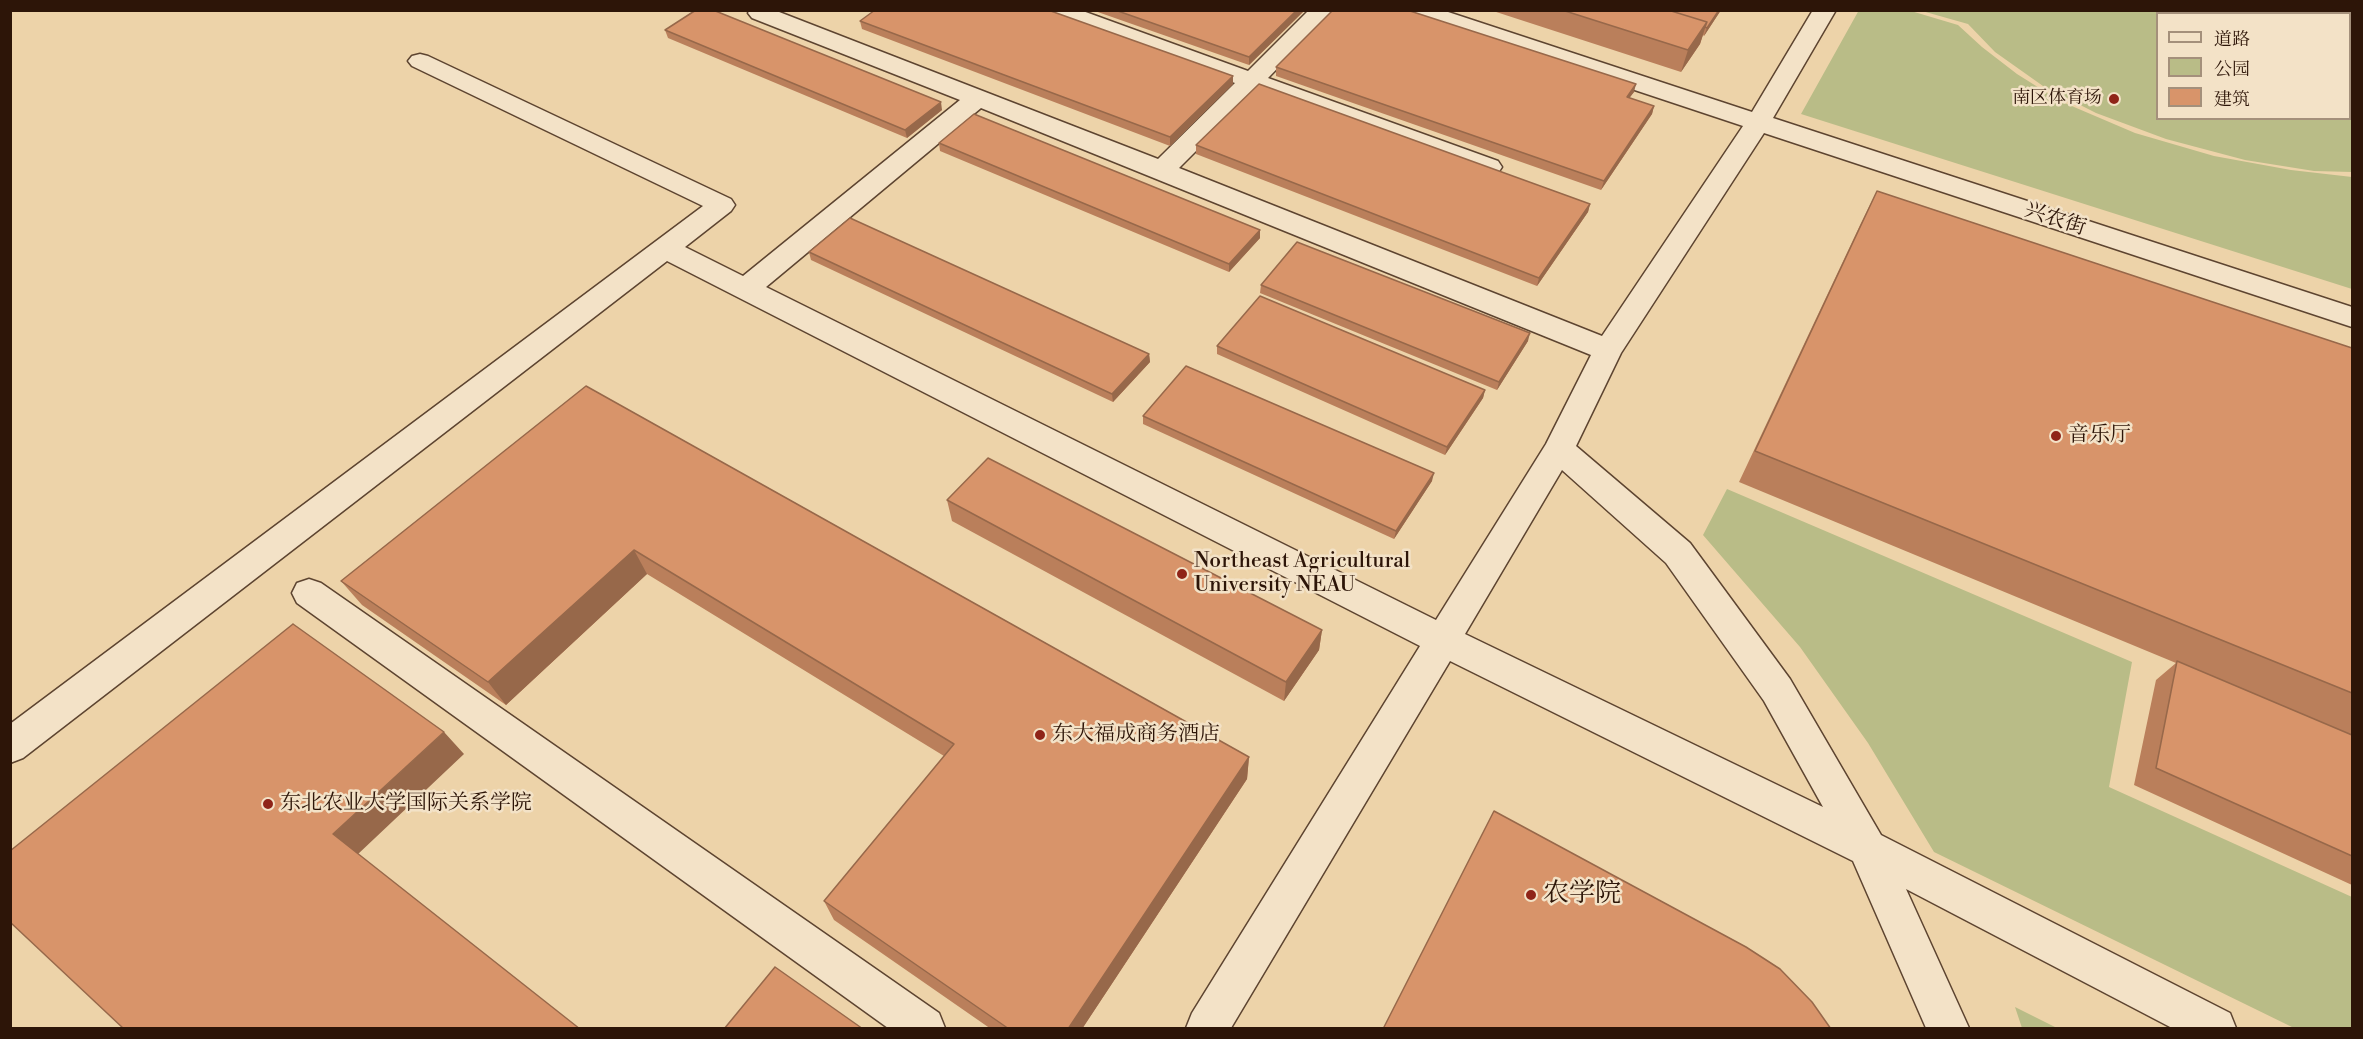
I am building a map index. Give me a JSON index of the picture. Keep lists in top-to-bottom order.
{
  "streets": {
    "street": ["兴农街"]
  },
  "places": [
    "南区体育场",
    "音乐厅",
    "Northeast Agricultural University NEAU",
    "东大福成商务酒店",
    "东北农业大学国际关系学院",
    "农学院"
  ],
  "legend": ["道路", "公园", "建筑"]
}
